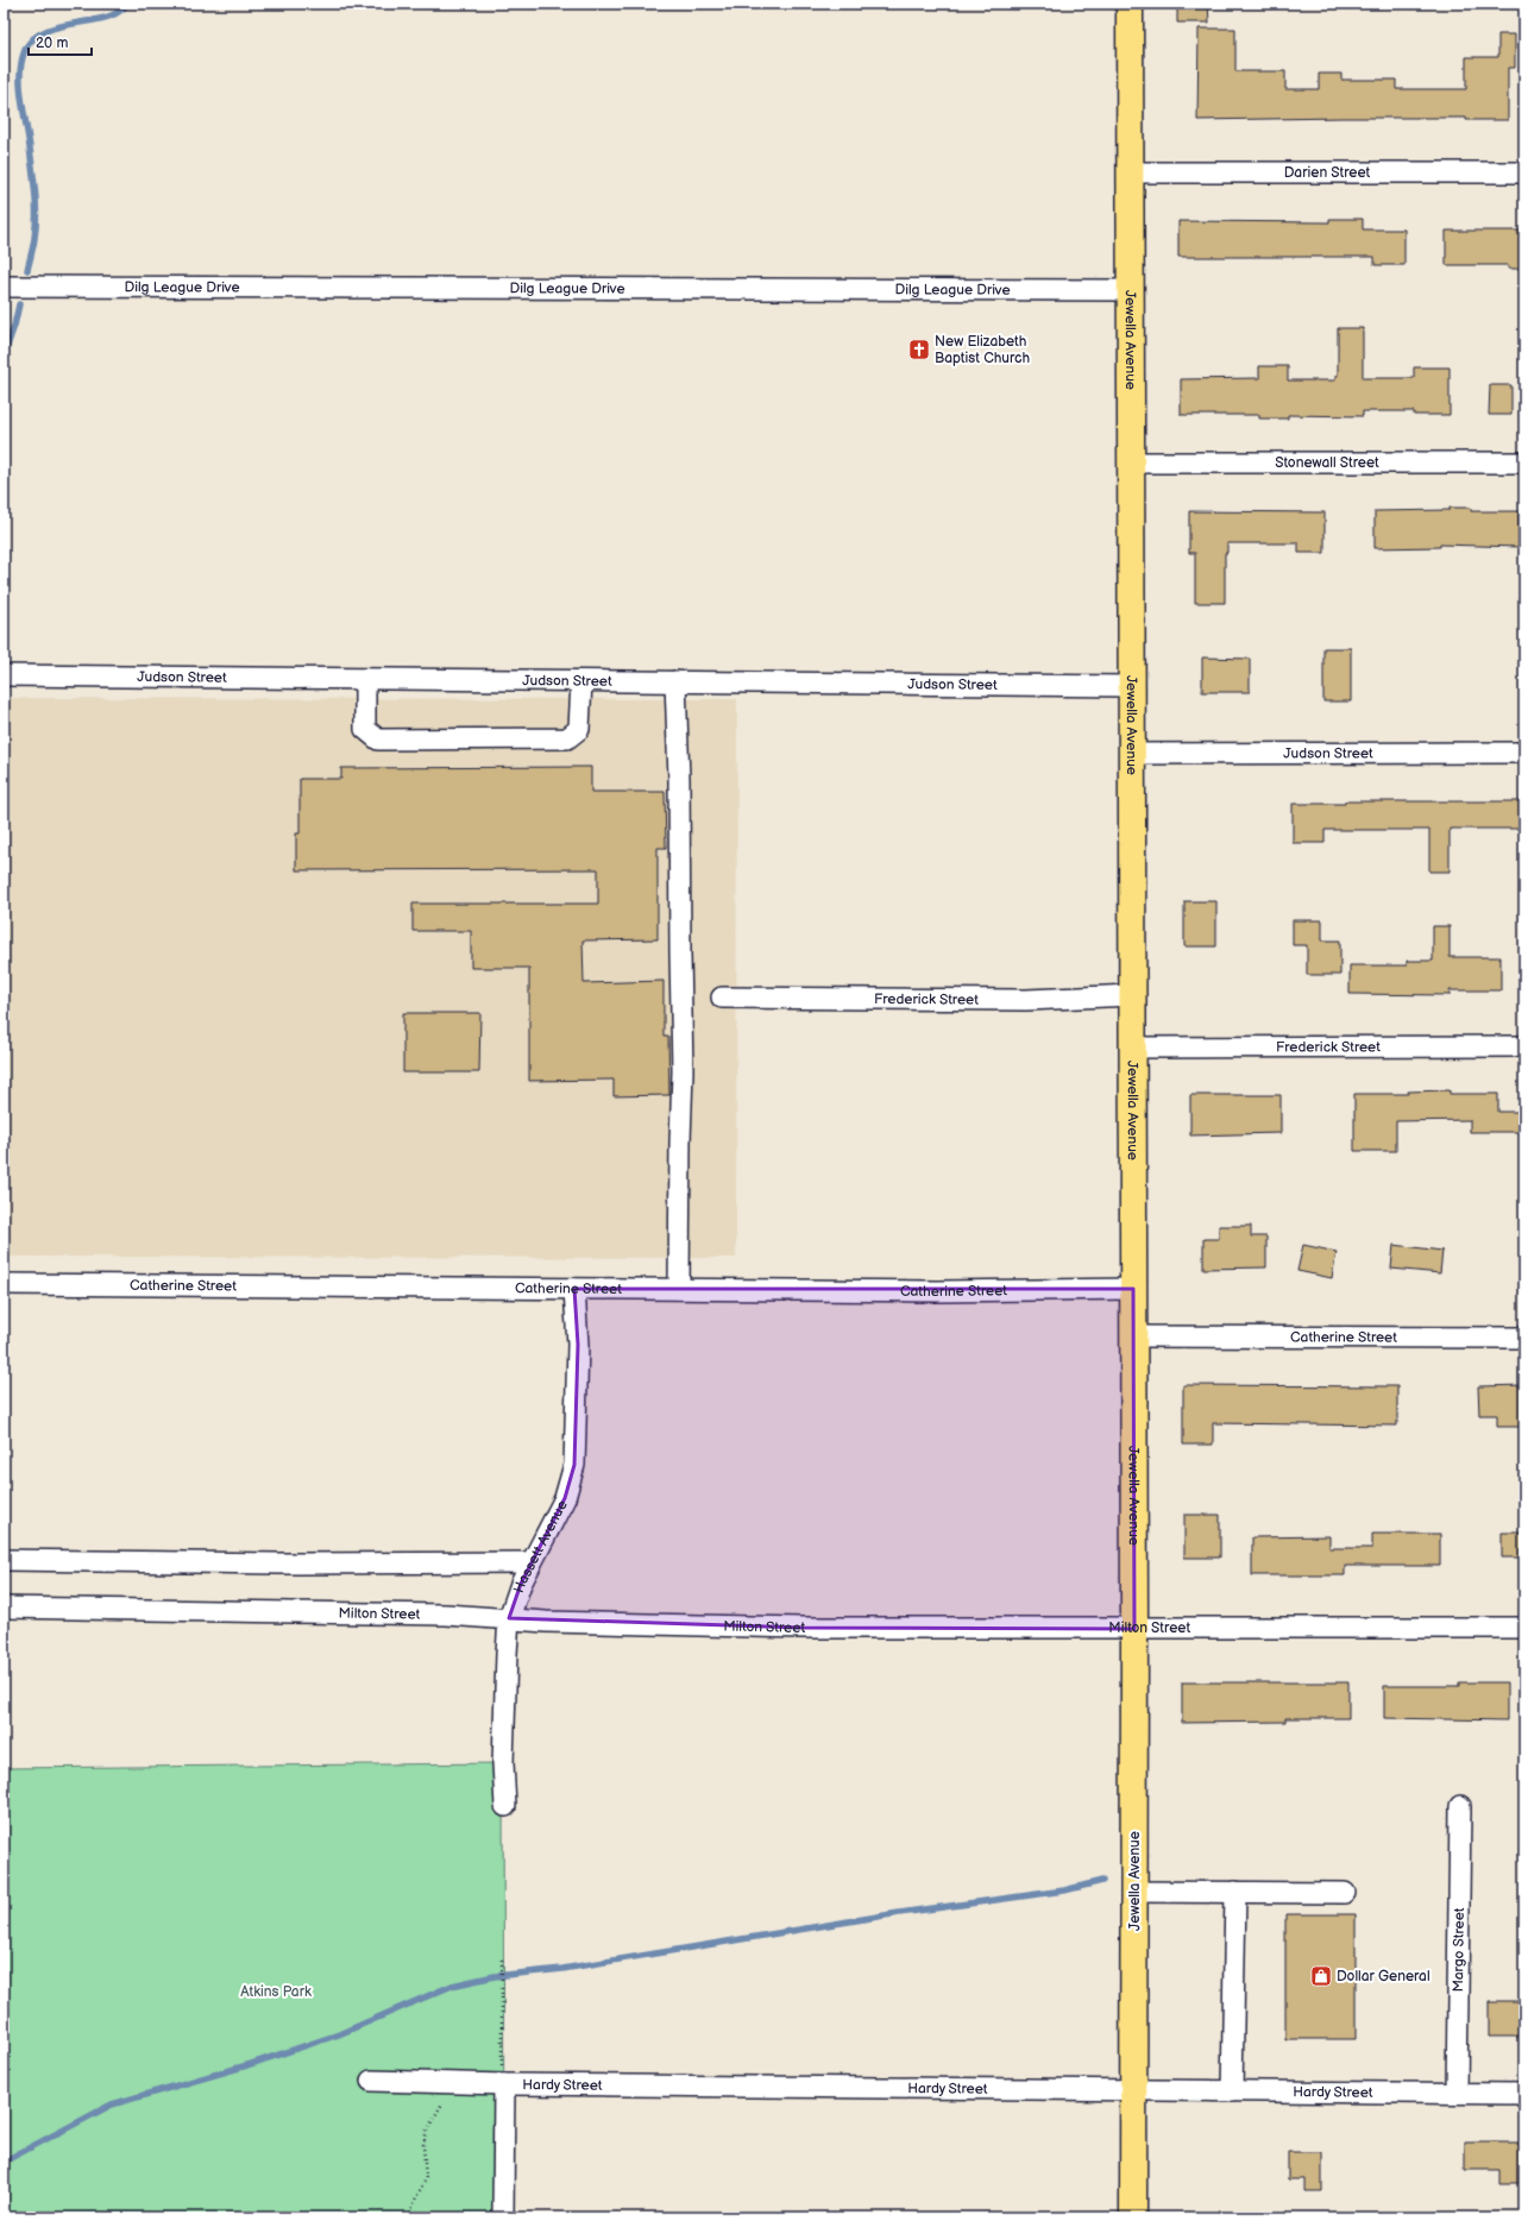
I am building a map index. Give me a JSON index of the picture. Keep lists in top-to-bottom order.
{
  "streets": {
    "main road": ["Jewella Avenue"],
    "street": [
      "Darien Street",
      "Dilg League Drive",
      "Stonewall Street",
      "Judson Street",
      "Frederick Street",
      "Catherine Street",
      "Hassett Avenue",
      "Milton Street",
      "Margo Street",
      "Hardy Street"
    ]
  },
  "crossings": [
    ["Darien Street", "Jewella Avenue"],
    ["Dilg League Drive", "Jewella Avenue"],
    ["Jewella Avenue", "Stonewall Street"],
    ["Jewella Avenue", "Judson Street"],
    ["Jewella Avenue", "Frederick Street"],
    ["Jewella Avenue", "Catherine Street"],
    ["Jewella Avenue", "Milton Street"],
    ["Jewella Avenue", "Hardy Street"],
    ["Catherine Street", "Hassett Avenue"],
    ["Hassett Avenue", "Milton Street"],
    ["Margo Street", "Hardy Street"]
  ],
  "parks": ["Atkins Park"],
  "places": {
    "church": ["New Elizabeth Baptist Church"],
    "shop": ["Dollar General"]
  },
  "scale_bar": "20 m"
}
